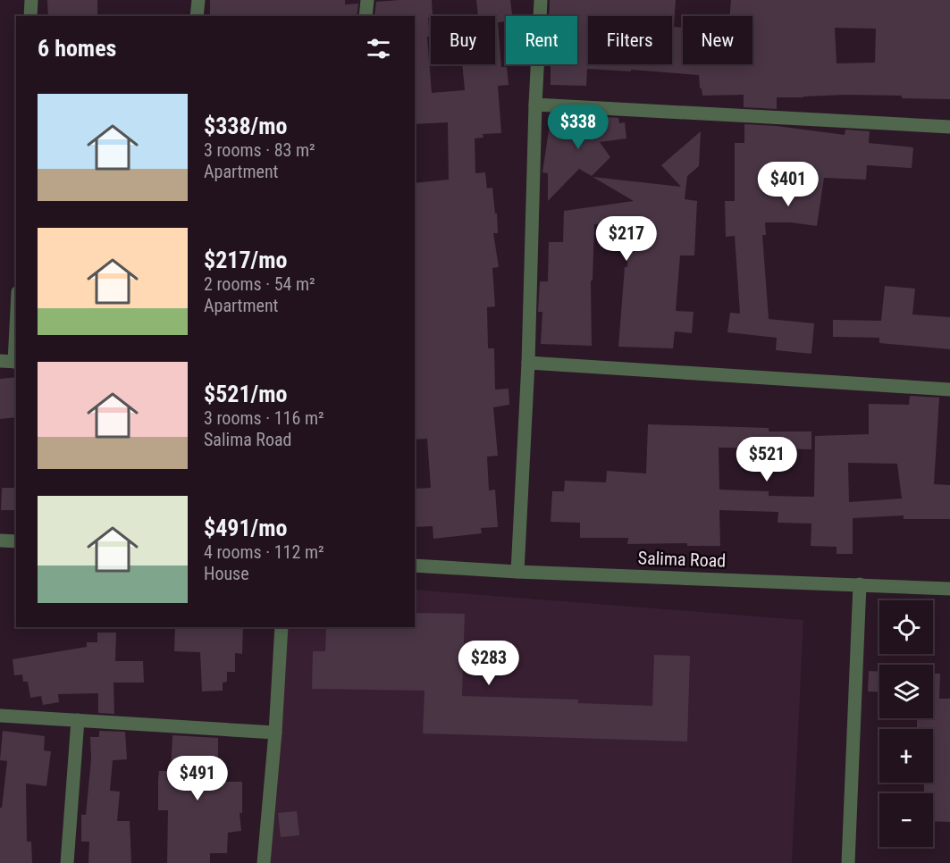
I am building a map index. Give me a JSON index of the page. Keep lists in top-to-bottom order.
{
  "streets": {
    "street": ["Salima Road"]
  },
  "page": {
    "chip": [
      "Buy",
      "Rent",
      "Filters",
      "New"
    ],
    "heading": "6 homes",
    "list": [
      {
        "name": "$338/mo",
        "note": "3 rooms · 83 m² · Apartment"
      },
      {
        "name": "$217/mo",
        "note": "2 rooms · 54 m² · Apartment"
      },
      {
        "name": "$521/mo",
        "note": "3 rooms · 116 m² · Salima Road"
      },
      {
        "name": "$491/mo",
        "note": "4 rooms · 112 m² · House"
      }
    ],
    "price": [
      "$338",
      "$401",
      "$217",
      "$521",
      "$283",
      "$491"
    ],
    "map_buttons": ["+", "−"]
  }
}
